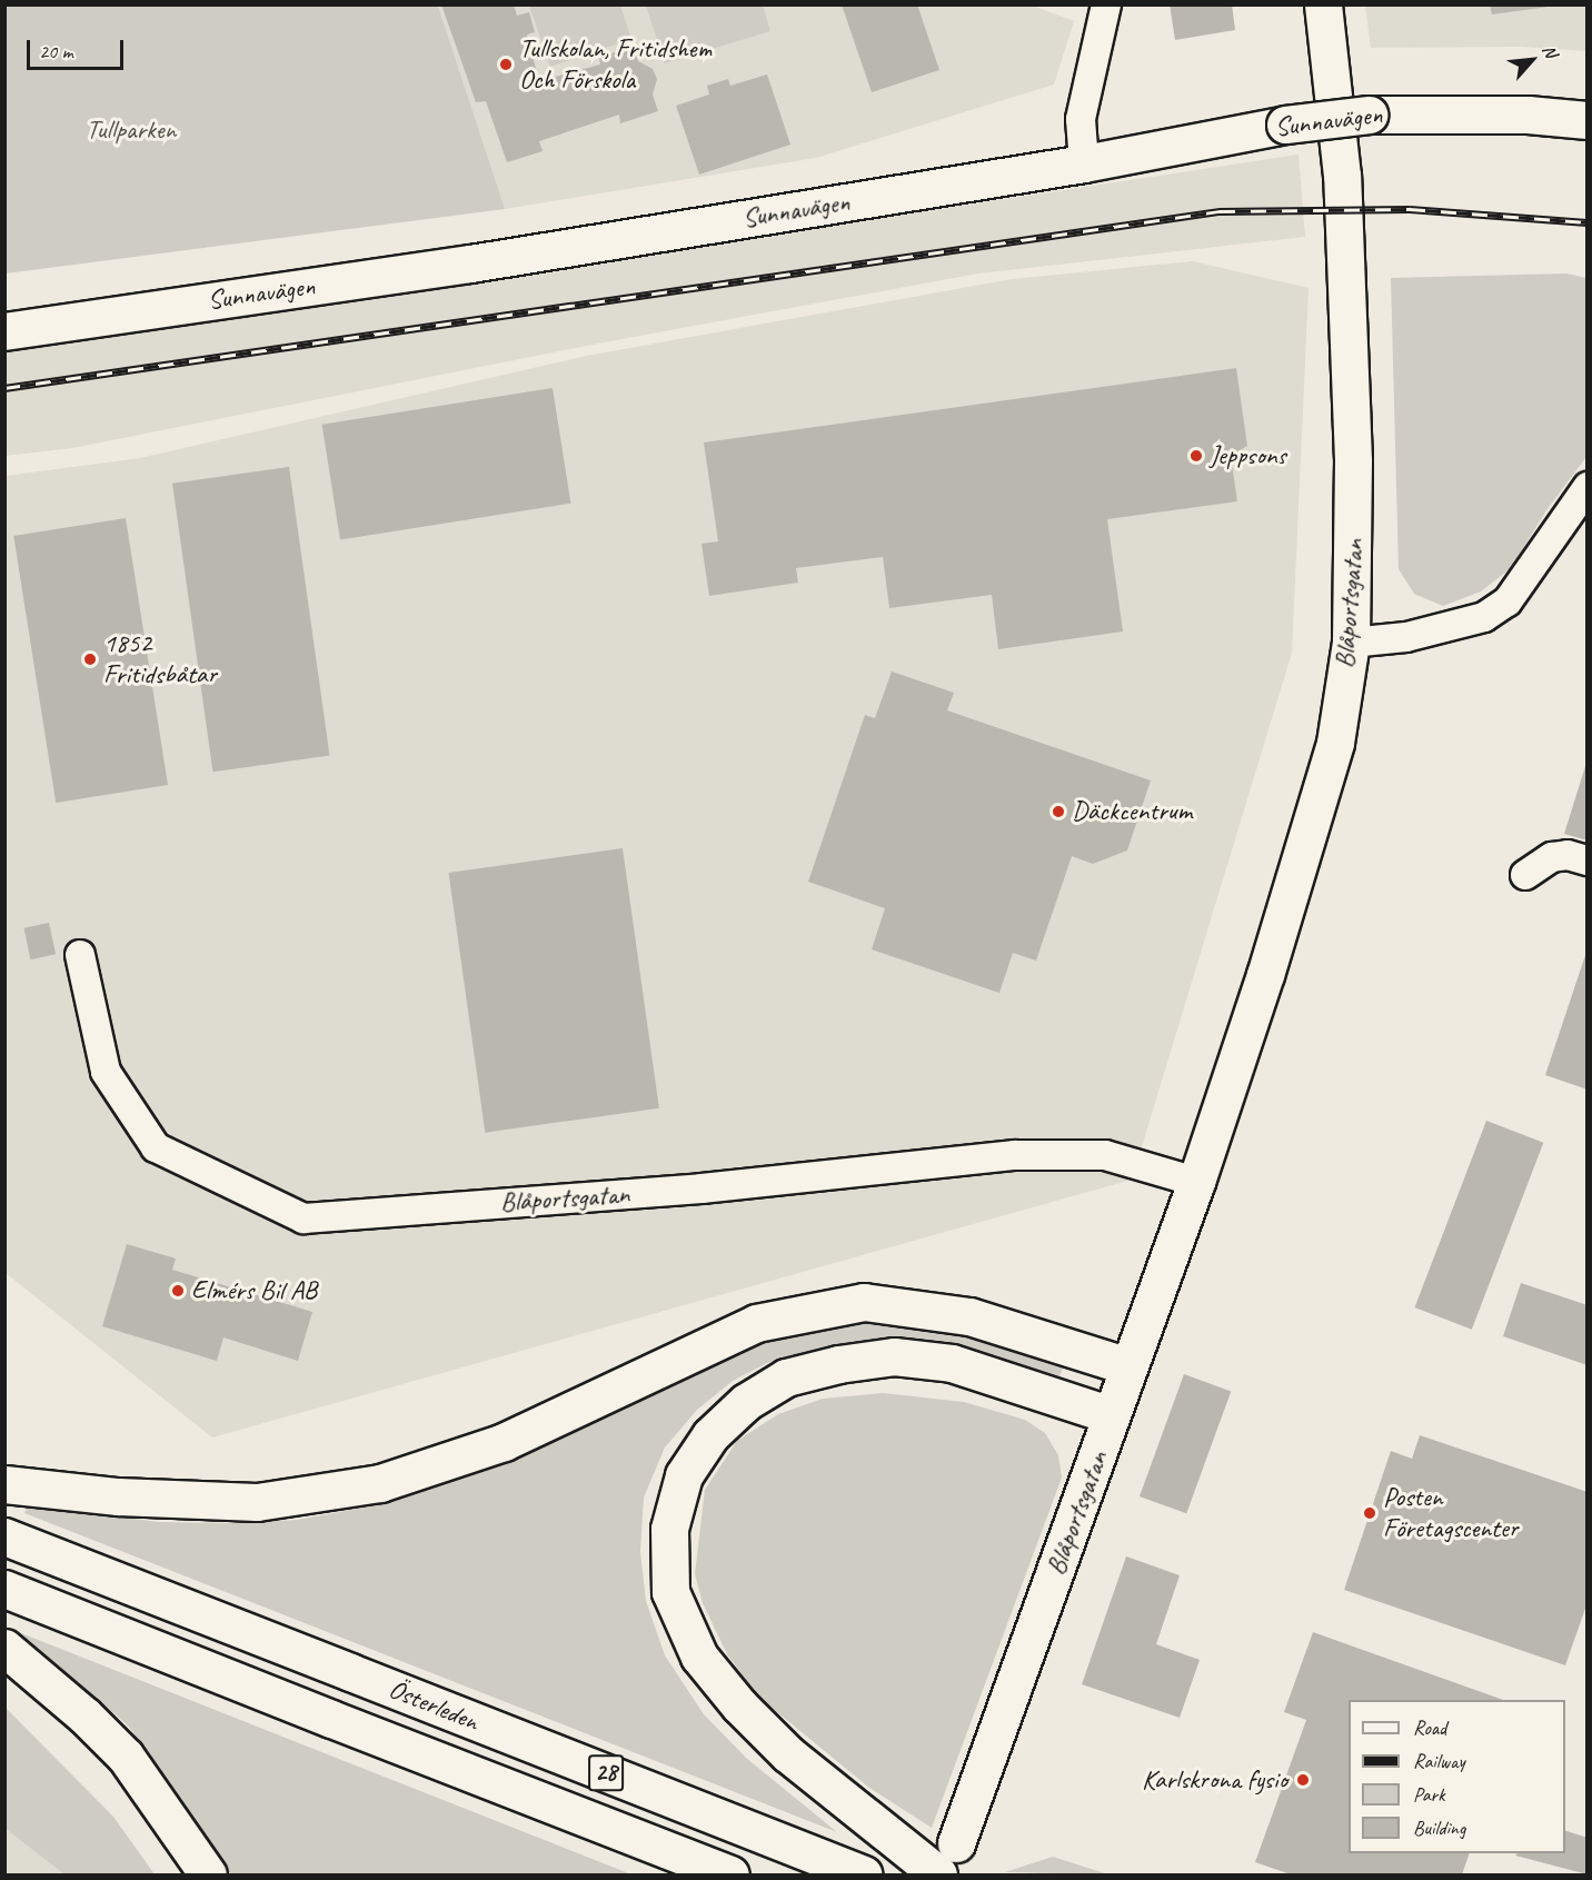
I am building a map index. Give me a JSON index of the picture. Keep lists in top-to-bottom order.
{
  "streets": {
    "main road": [
      "Sunnavägen",
      "Blåportsgatan",
      "Österleden",
      "28"
    ]
  },
  "parks": ["Tullparken"],
  "places": [
    "Tullskolan, Fritidshem Och Förskola",
    "Jeppsons",
    "1852 Fritidsbåtar",
    "Däckcentrum",
    "Elmérs Bil AB",
    "Posten Företagscenter",
    "Karlskrona fysio"
  ],
  "legend": [
    "Road",
    "Railway",
    "Park",
    "Building"
  ],
  "scale_bar": "20 m",
  "north": "top right"
}
